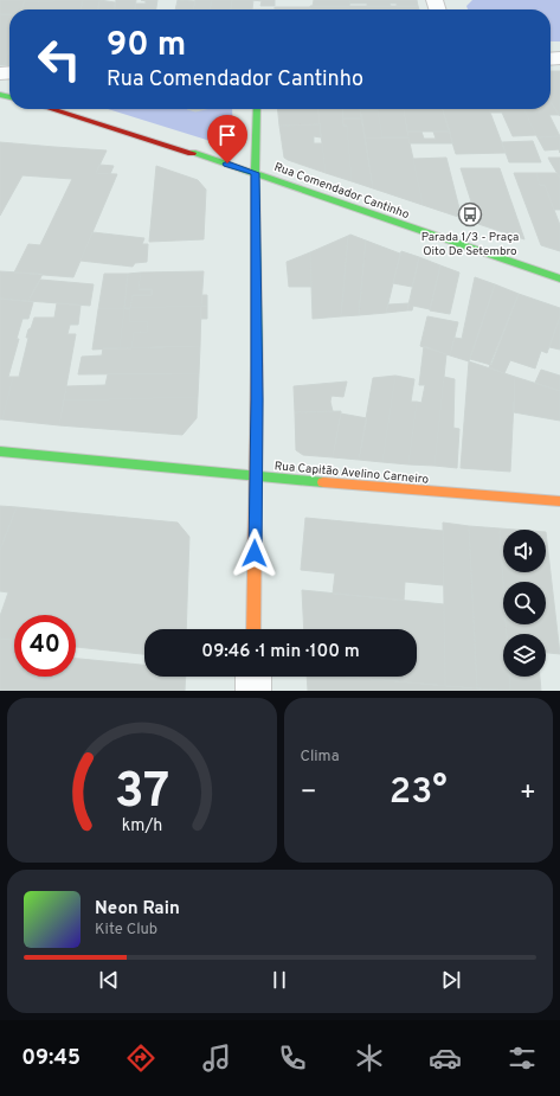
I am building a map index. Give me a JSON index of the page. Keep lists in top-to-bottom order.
{
  "streets": {
    "street": ["Rua Comendador Cantinho", "Rua Capitão Avelino Carneiro"]
  },
  "places": {
    "bus stop": ["Parada 1/3 - Praça Oito De Setembro"]
  },
  "page": {
    "turn": ["90 m", "Rua Comendador Cantinho"],
    "limit": "40",
    "trip": "09:46 · 1 min · 100 m",
    "tile": "Clima",
    "heat": ["−", "23°", "+"],
    "song": ["Neon Rain", "Kite Club"],
    "tabs": "09:45",
    "gauge": ["37", "km/h"]
  }
}
